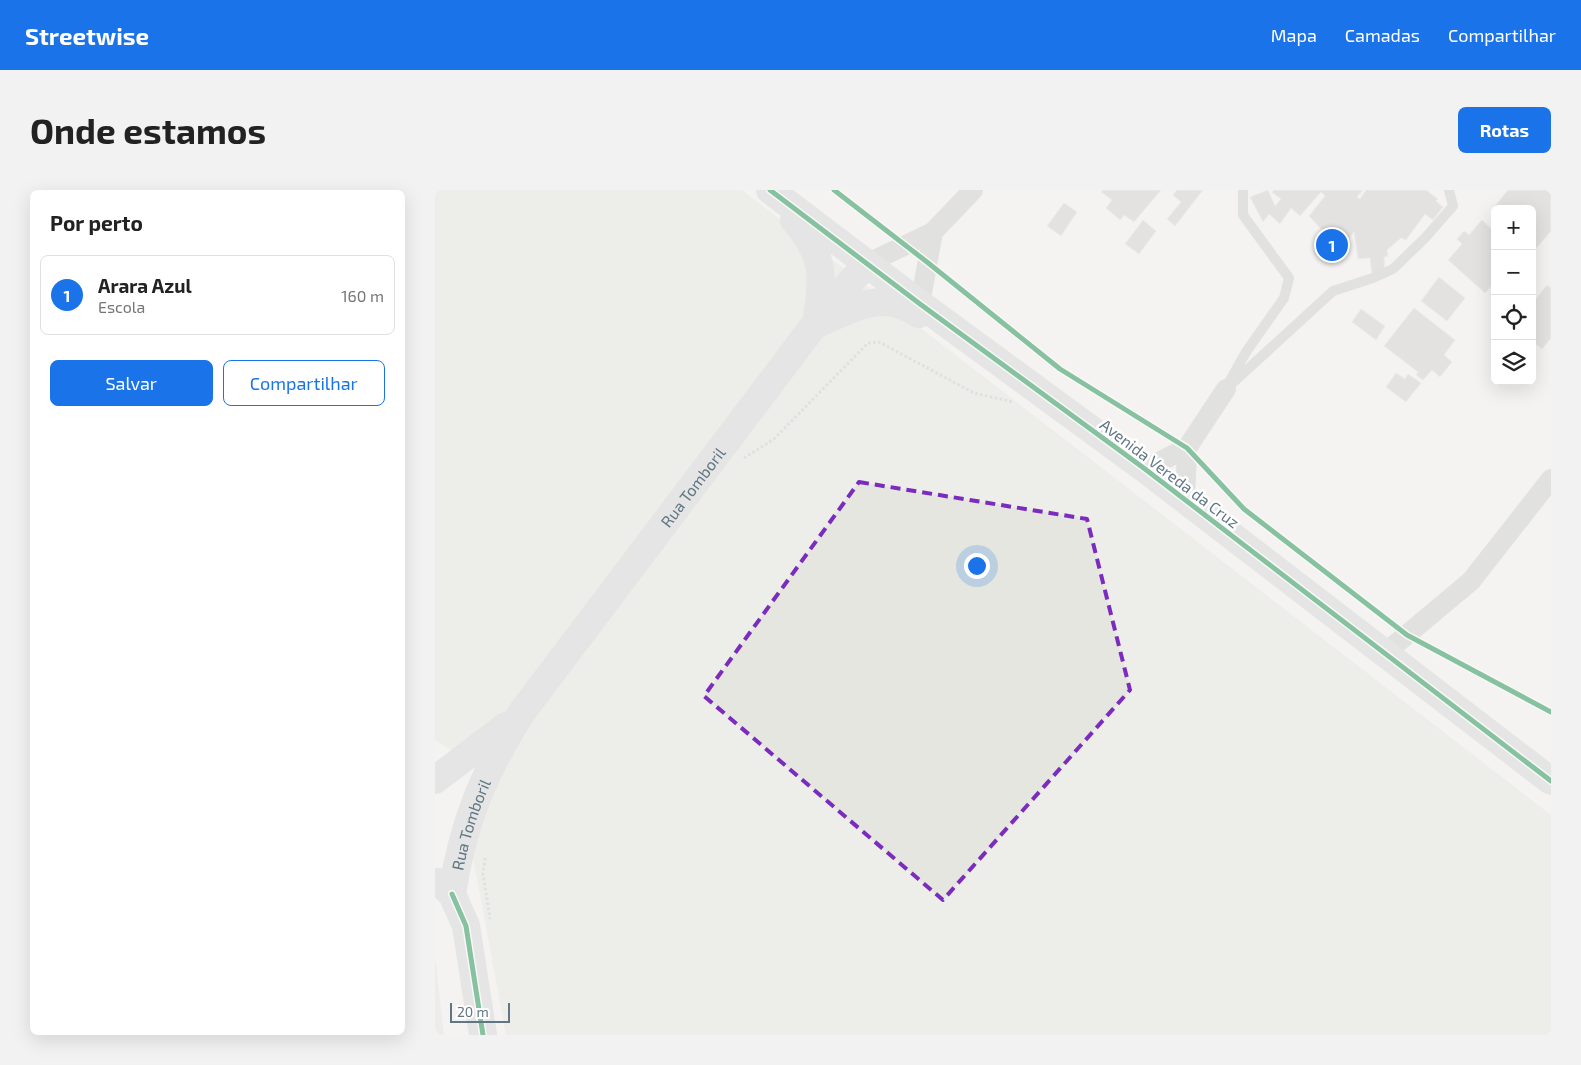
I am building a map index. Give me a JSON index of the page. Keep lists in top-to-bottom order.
{
  "streets": {
    "street": ["Avenida Vereda da Cruz", "Rua Tomboril"]
  },
  "crossings": [
    ["Avenida Vereda da Cruz", "Rua Tomboril"]
  ],
  "scale_bar": "20 m",
  "page": {
    "header": "Streetwise",
    "nav": ["Mapa", "Camadas", "Compartilhar"],
    "buttons": [
      "Rotas",
      ["Salvar", "Compartilhar"]
    ],
    "title": "Onde estamos",
    "heading": "Por perto",
    "map_buttons": ["+", "−"],
    "pins": "1",
    "list": [
      {
        "mark": "1",
        "name": "Arara Azul",
        "note": "Escola",
        "value": "160 m"
      }
    ],
    "scale": "20 m"
  }
}
